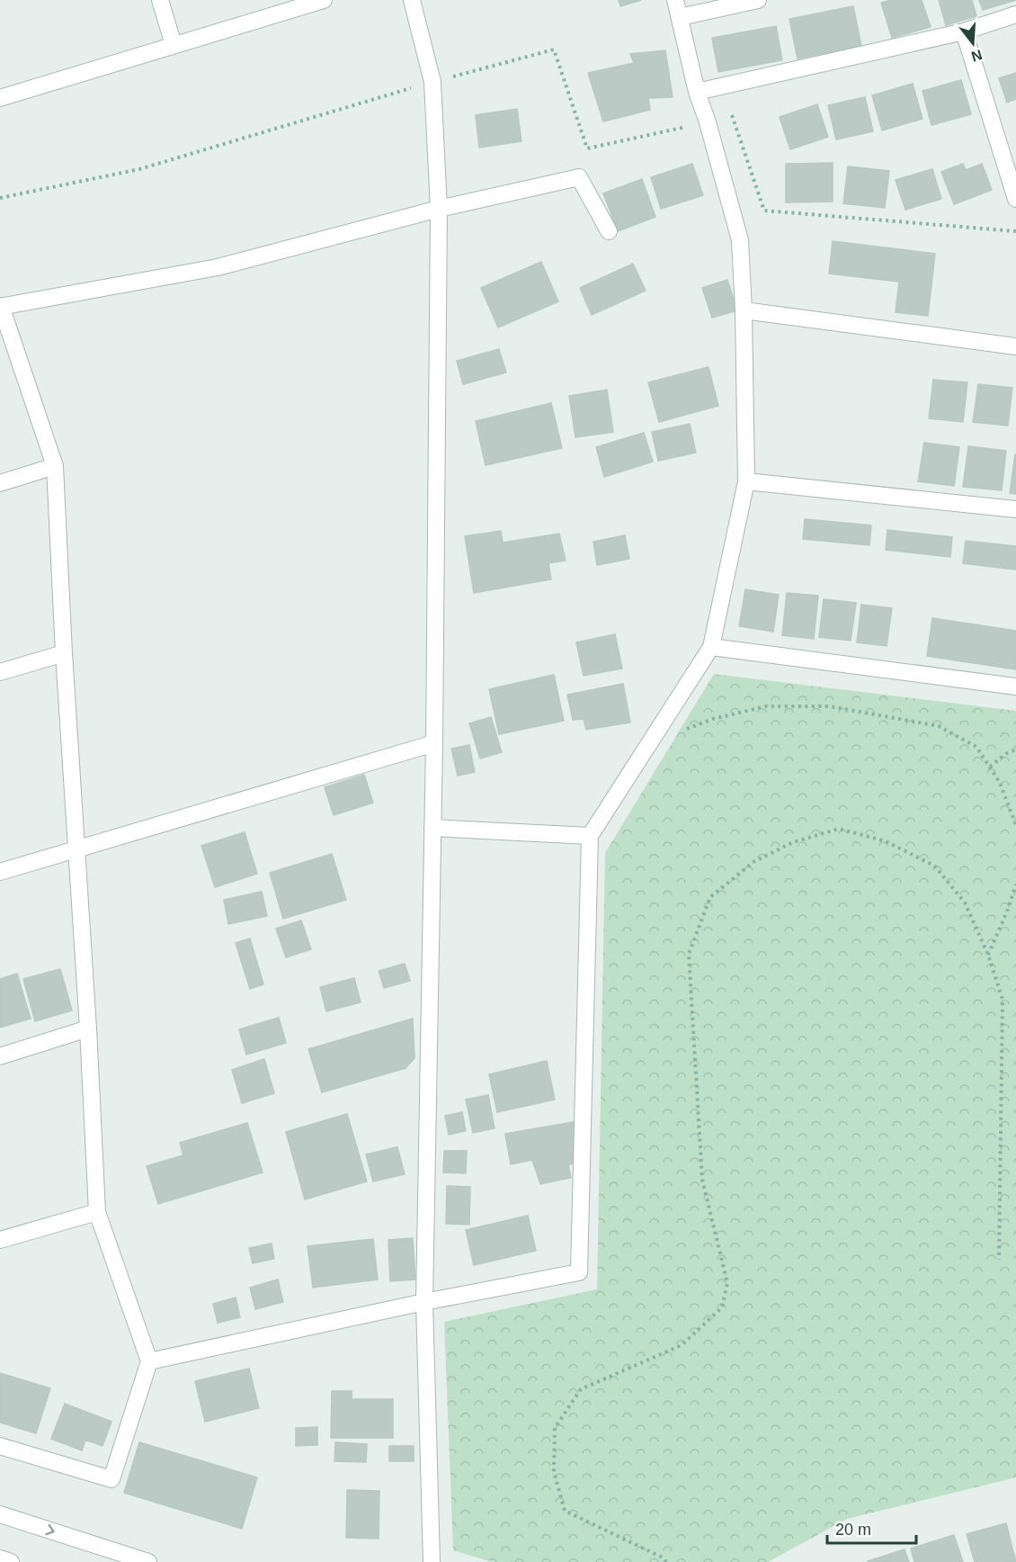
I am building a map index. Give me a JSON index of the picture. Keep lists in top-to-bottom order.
{
  "scale_bar": "20 m",
  "north": "bottom"
}
